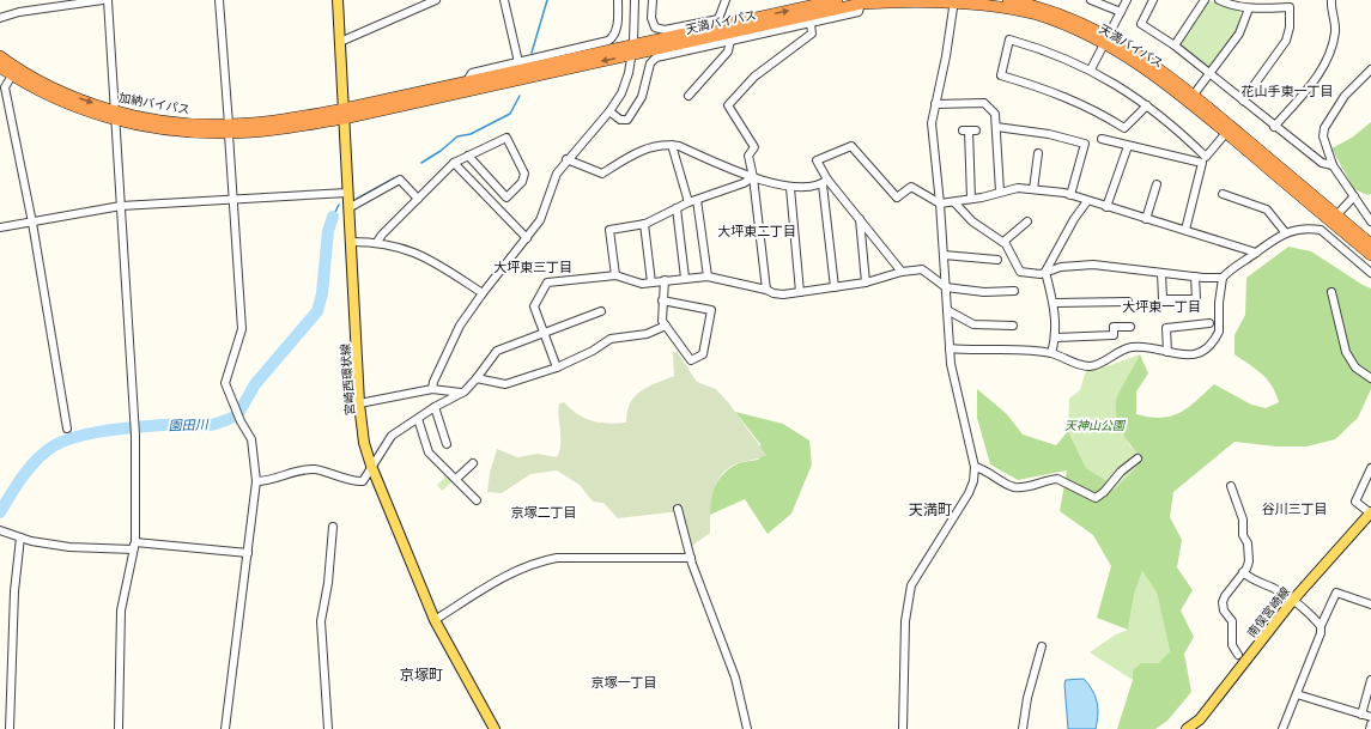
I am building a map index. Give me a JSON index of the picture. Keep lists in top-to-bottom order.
{
  "streets": {
    "highway": ["天満バイパス", "加納バイパス"],
    "main road": ["宮崎西環状線", "南俣宮崎線"]
  },
  "crossings": [
    ["天満バイパス", "加納バイパス"],
    ["天満バイパス", "宮崎西環状線"],
    ["加納バイパス", "宮崎西環状線"]
  ],
  "districts": [
    "花山手東一丁目",
    "大坪東二丁目",
    "大坪東三丁目",
    "大坪東一丁目",
    "谷川三丁目",
    "天満町",
    "京塚二丁目",
    "京塚町",
    "京塚一丁目"
  ],
  "water": ["園田川"],
  "parks": ["天神山公園"]
}
